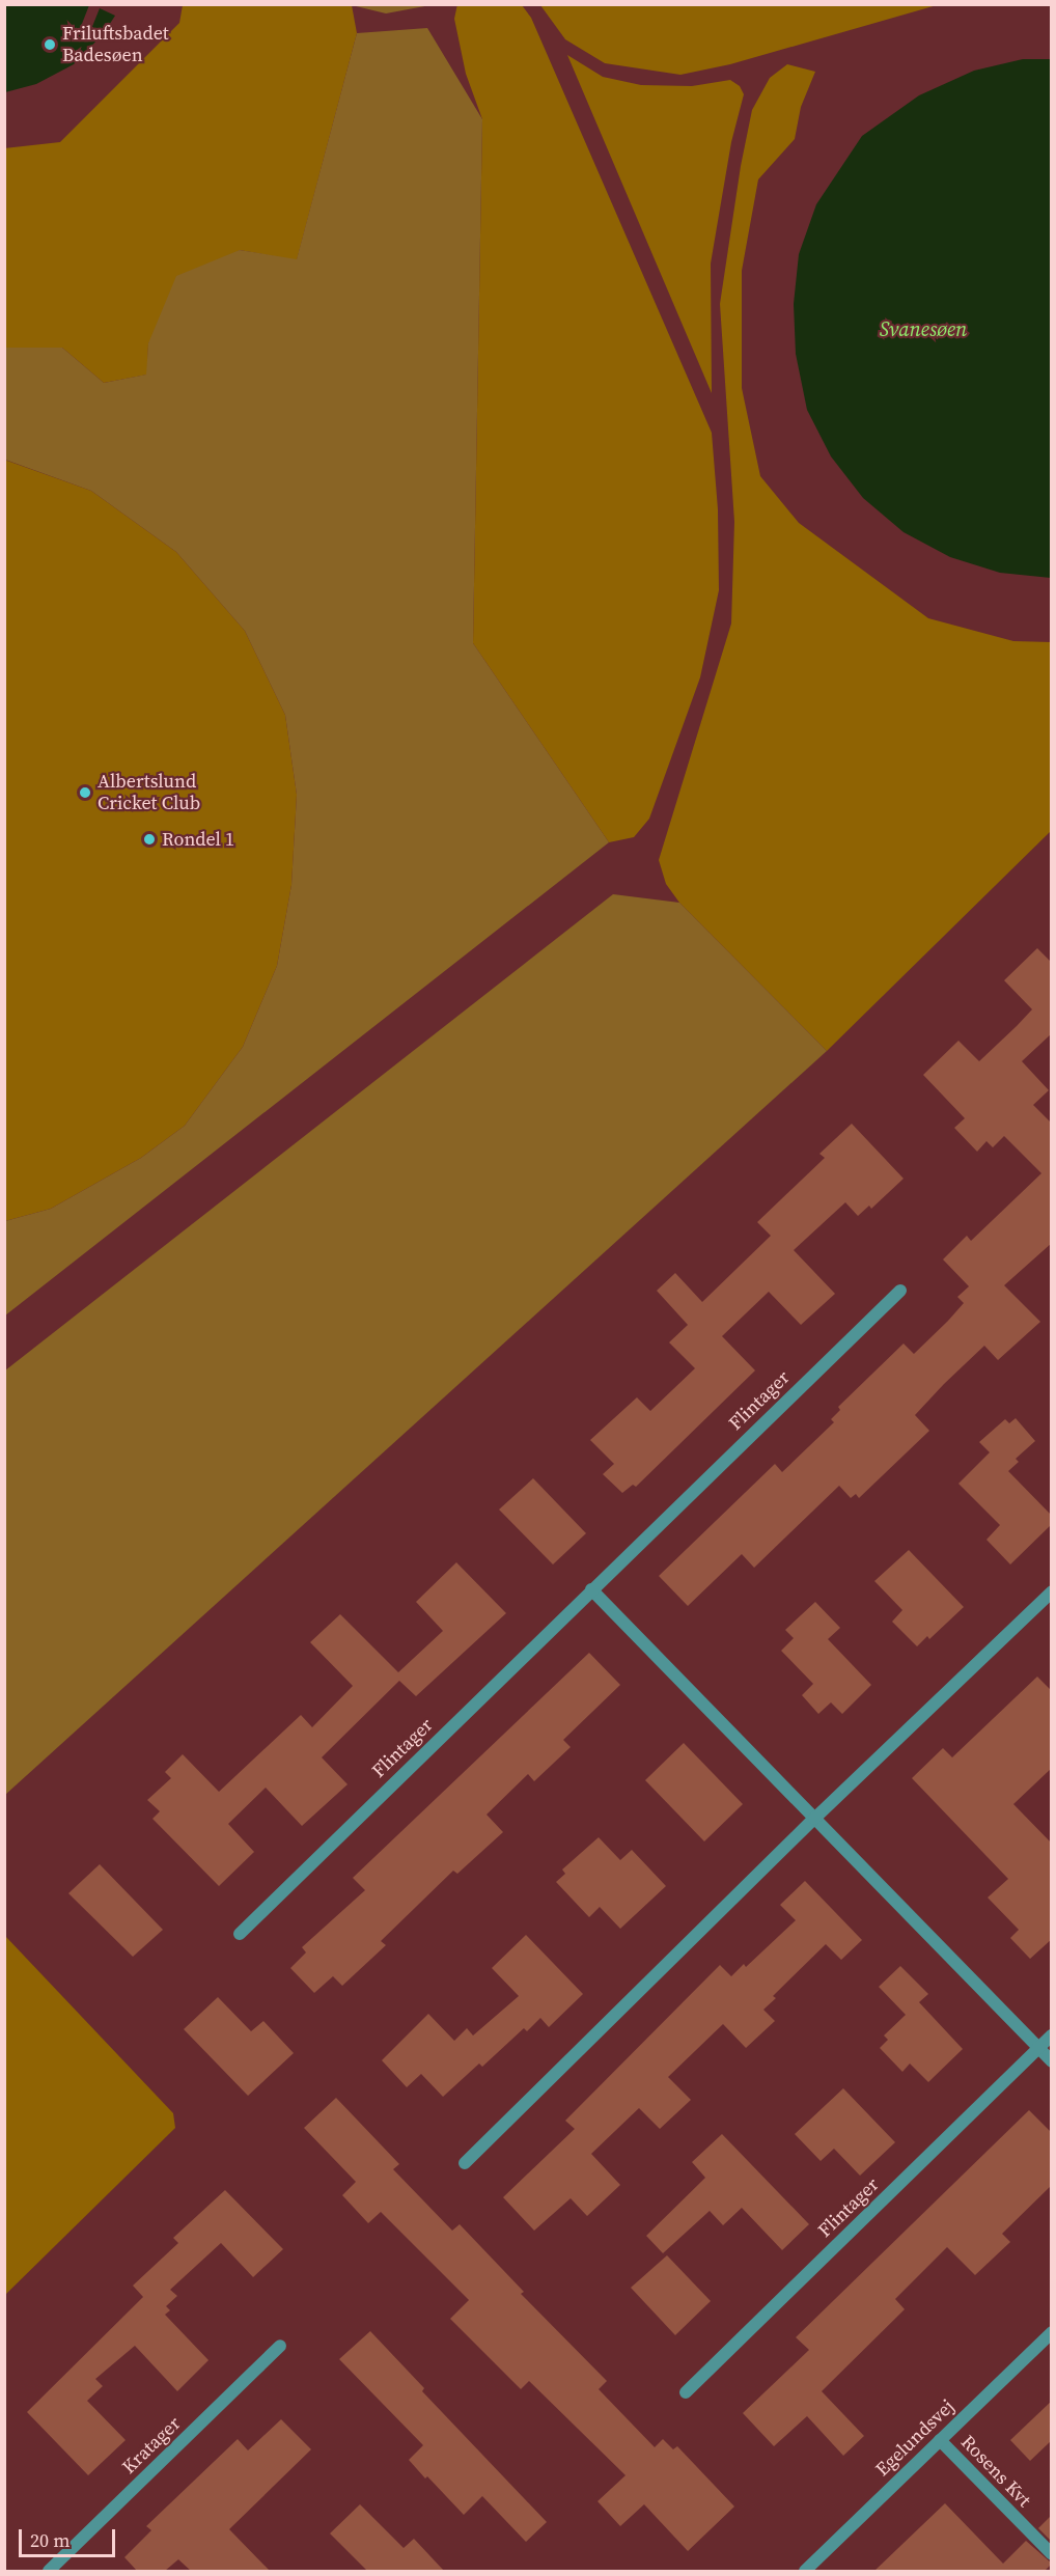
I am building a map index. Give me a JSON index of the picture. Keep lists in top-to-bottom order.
{
  "streets": {
    "street": [
      "Flintager",
      "Egelundsvej",
      "Kratager",
      "Rosens Kvt"
    ]
  },
  "crossings": [
    ["Egelundsvej", "Rosens Kvt"]
  ],
  "water": ["Svanesøen"],
  "places": ["Friluftsbadet Badesøen", "Albertslund Cricket Club", "Rondel 1"],
  "scale_bar": "20 m"
}
